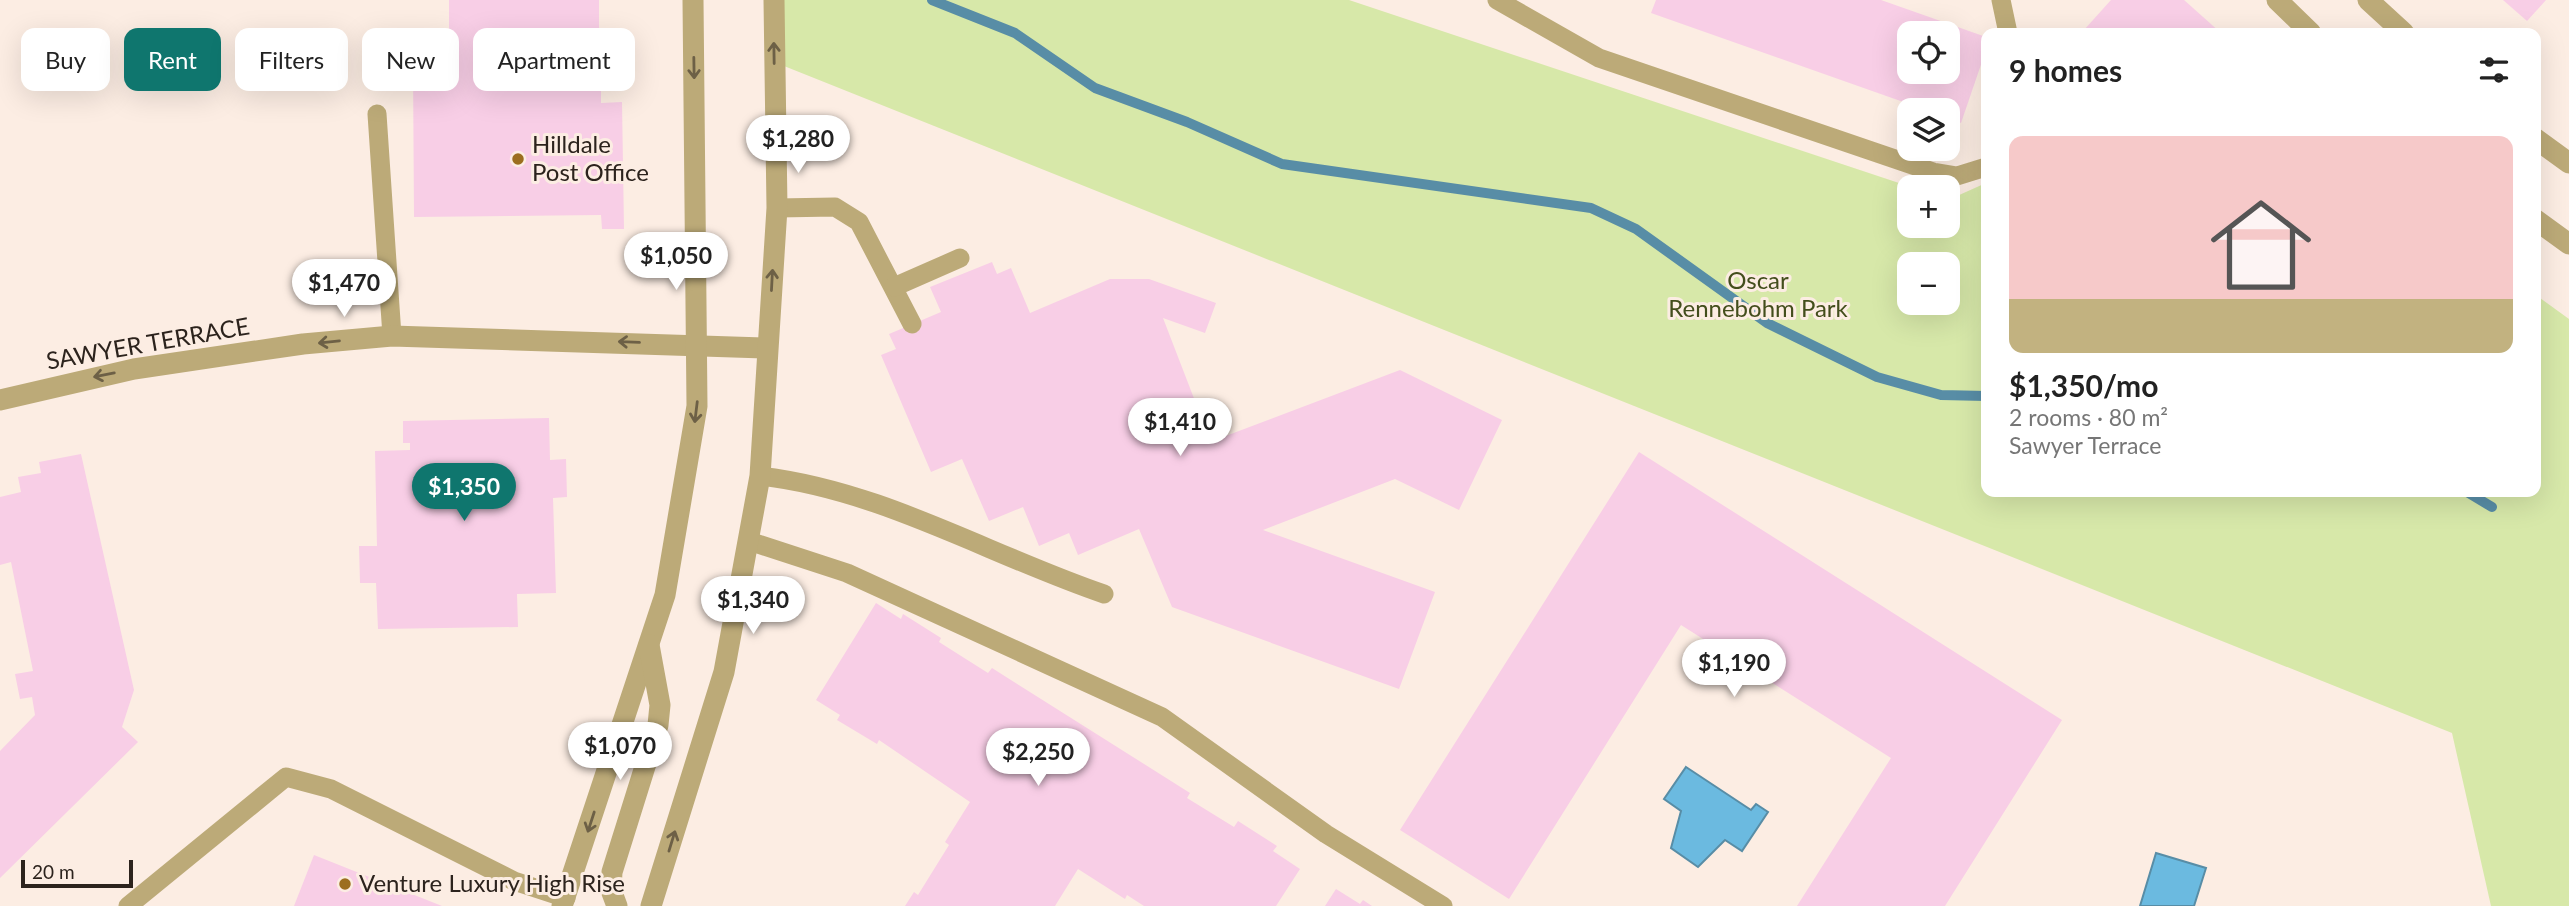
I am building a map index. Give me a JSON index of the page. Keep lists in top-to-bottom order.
{
  "streets": {
    "street": ["SAWYER TERRACE"]
  },
  "one_way": ["SAWYER TERRACE"],
  "parks": ["Oscar Rennebohm Park"],
  "places": ["Hilldale Post Office", "Venture Luxury High Rise"],
  "scale_bar": "20 m",
  "page": {
    "map_buttons": ["+", "−"],
    "chip": [
      "Buy",
      "Rent",
      "Filters",
      "New",
      "Apartment"
    ],
    "heading": "9 homes",
    "list": [
      {
        "name": "$1,350/mo",
        "note": "2 rooms · 80 m² · Sawyer Terrace"
      }
    ],
    "price": [
      "$1,280",
      "$1,050",
      "$1,470",
      "$1,410",
      "$1,350",
      "$1,340",
      "$1,190",
      "$1,070",
      "$2,250"
    ],
    "scale": "20 m"
  }
}
